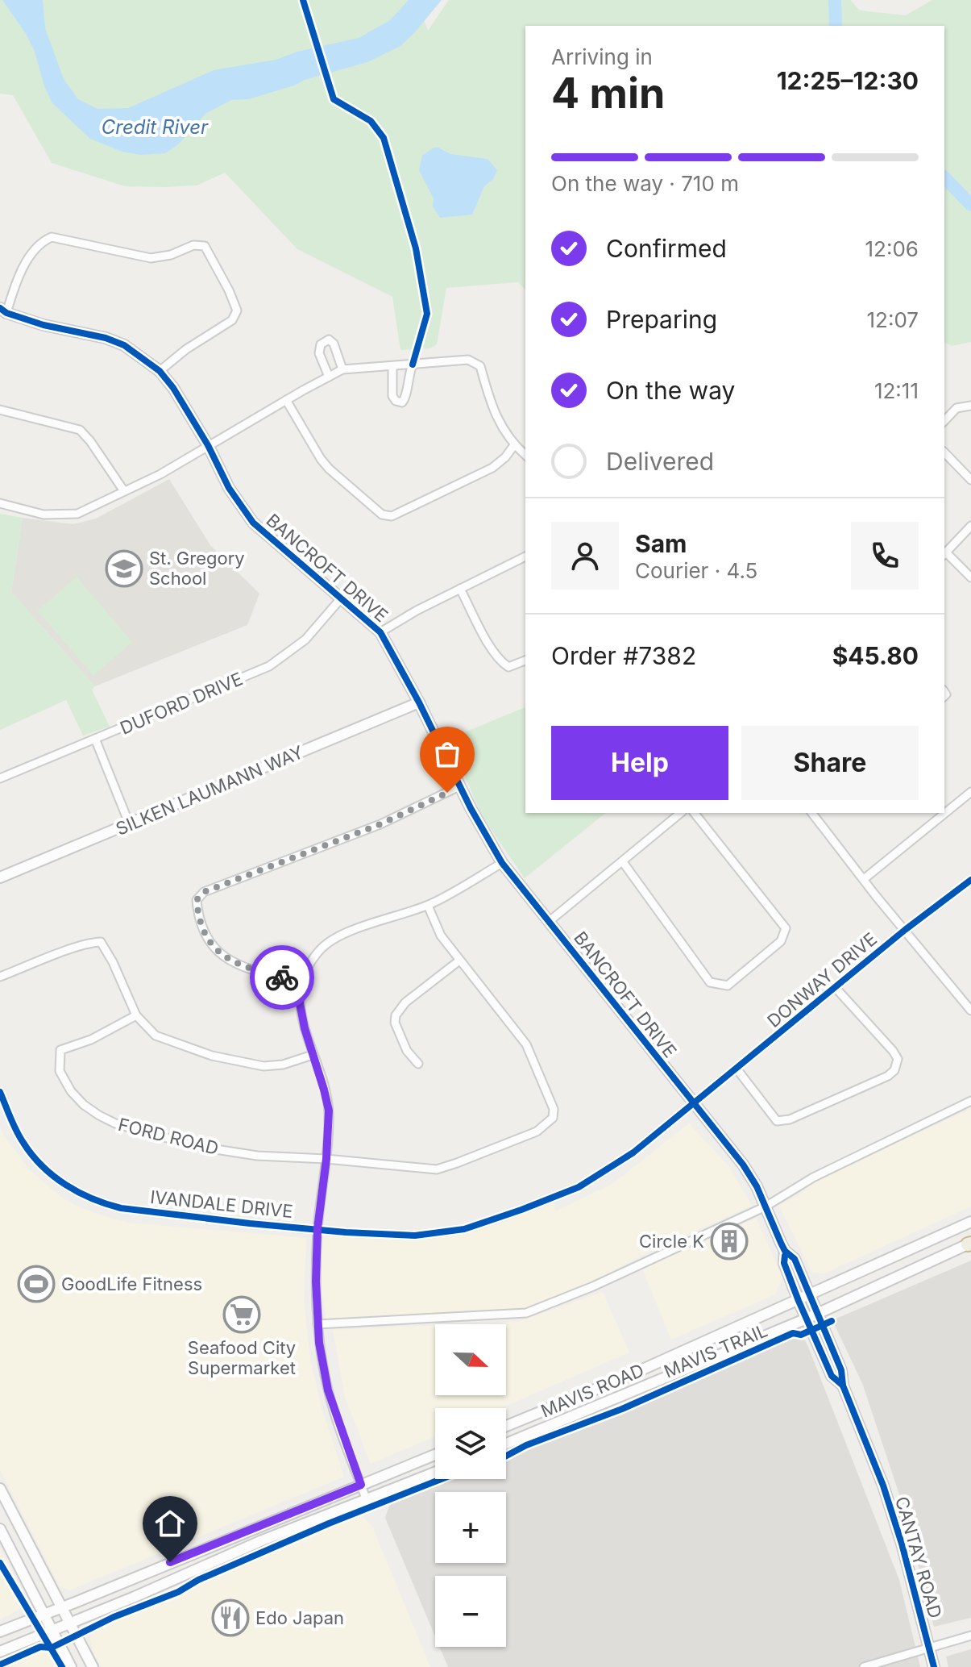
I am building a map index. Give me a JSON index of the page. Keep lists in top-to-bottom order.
{
  "streets": {
    "main road": [
      "BANCROFT DRIVE",
      "SILKEN LAUMANN WAY",
      "MAVIS ROAD",
      "CANTAY ROAD"
    ],
    "street": [
      "DUFORD DRIVE",
      "DONWAY DRIVE",
      "FORD ROAD",
      "IVANDALE DRIVE"
    ],
    "cycle path": ["MAVIS TRAIL"]
  },
  "crossings": [
    ["BANCROFT DRIVE", "DUFORD DRIVE"],
    ["BANCROFT DRIVE", "SILKEN LAUMANN WAY"],
    ["BANCROFT DRIVE", "DONWAY DRIVE"],
    ["BANCROFT DRIVE", "IVANDALE DRIVE"],
    ["BANCROFT DRIVE", "MAVIS ROAD"],
    ["BANCROFT DRIVE", "CANTAY ROAD"],
    ["DONWAY DRIVE", "IVANDALE DRIVE"],
    ["MAVIS ROAD", "CANTAY ROAD"]
  ],
  "water": ["Credit River"],
  "places": {
    "school or university": ["St. Gregory School"],
    "building": ["Circle K"],
    "sports": ["GoodLife Fitness"],
    "supermarket": ["Seafood City Supermarket"],
    "restaurant": ["Edo Japan"]
  },
  "north": "right",
  "page": {
    "heading": ["4 min", "Arriving in", "12:25–12:30"],
    "panel": [
      "Sam",
      "Courier · 4.5",
      "Order #7382",
      "$45.80"
    ],
    "bar": "On the way · 710 m",
    "list": [
      ["Confirmed", "12:06"],
      ["Preparing", "12:07"],
      ["On the way", "12:11"],
      "Delivered"
    ],
    "buttons": ["Help", "Share"],
    "map_buttons": ["+", "−"]
  }
}
